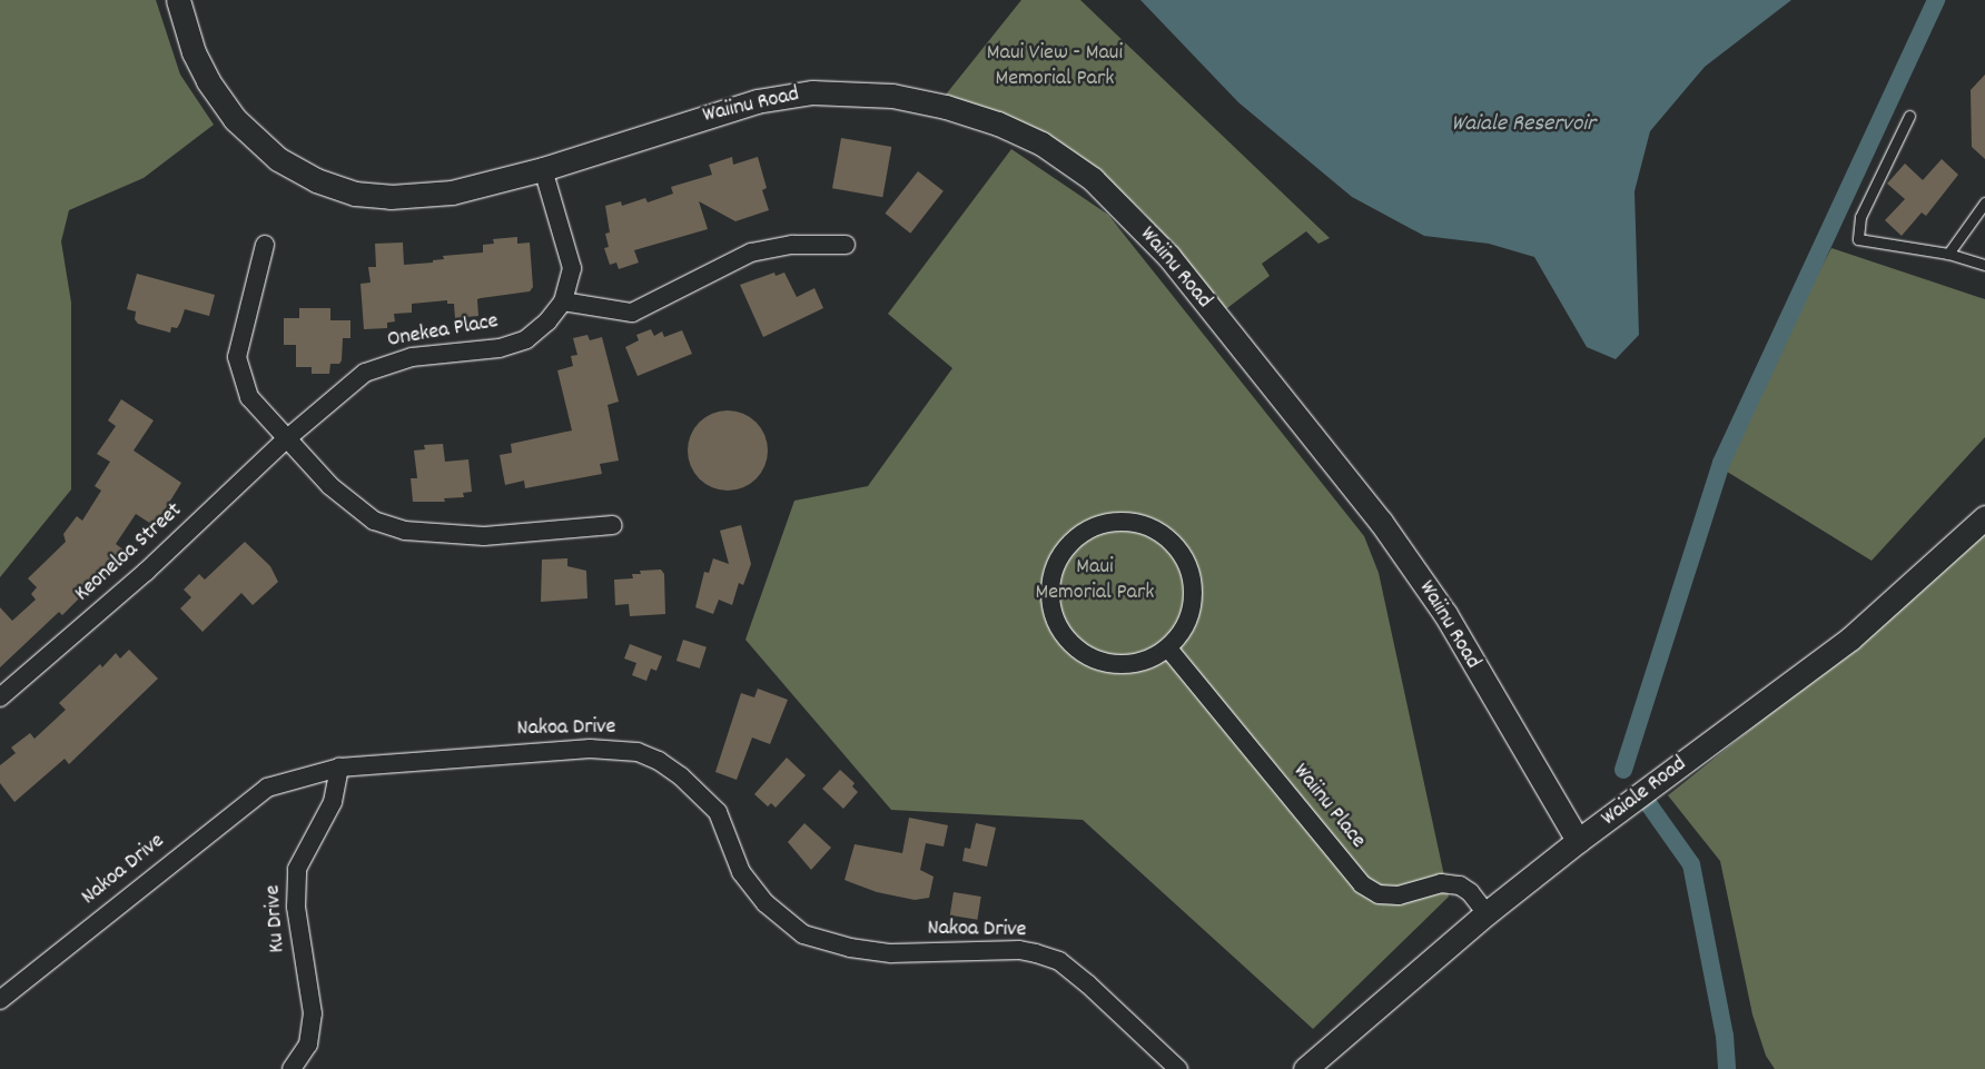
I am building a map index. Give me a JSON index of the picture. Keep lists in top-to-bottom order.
{
  "streets": {
    "street": [
      "Waiinu Road",
      "Onekea Place",
      "Keoneloa Street",
      "Nakoa Drive",
      "Waiale Road",
      "Waiinu Place",
      "Ku Drive"
    ]
  },
  "crossings": [
    ["Waiinu Road", "Onekea Place"],
    ["Waiinu Road", "Waiale Road"],
    ["Onekea Place", "Keoneloa Street"],
    ["Nakoa Drive", "Ku Drive"],
    ["Waiale Road", "Waiinu Place"]
  ],
  "water": ["Waiale Reservoir"],
  "parks": ["Maui View - Maui Memorial Park", "Maui Memorial Park"]
}
